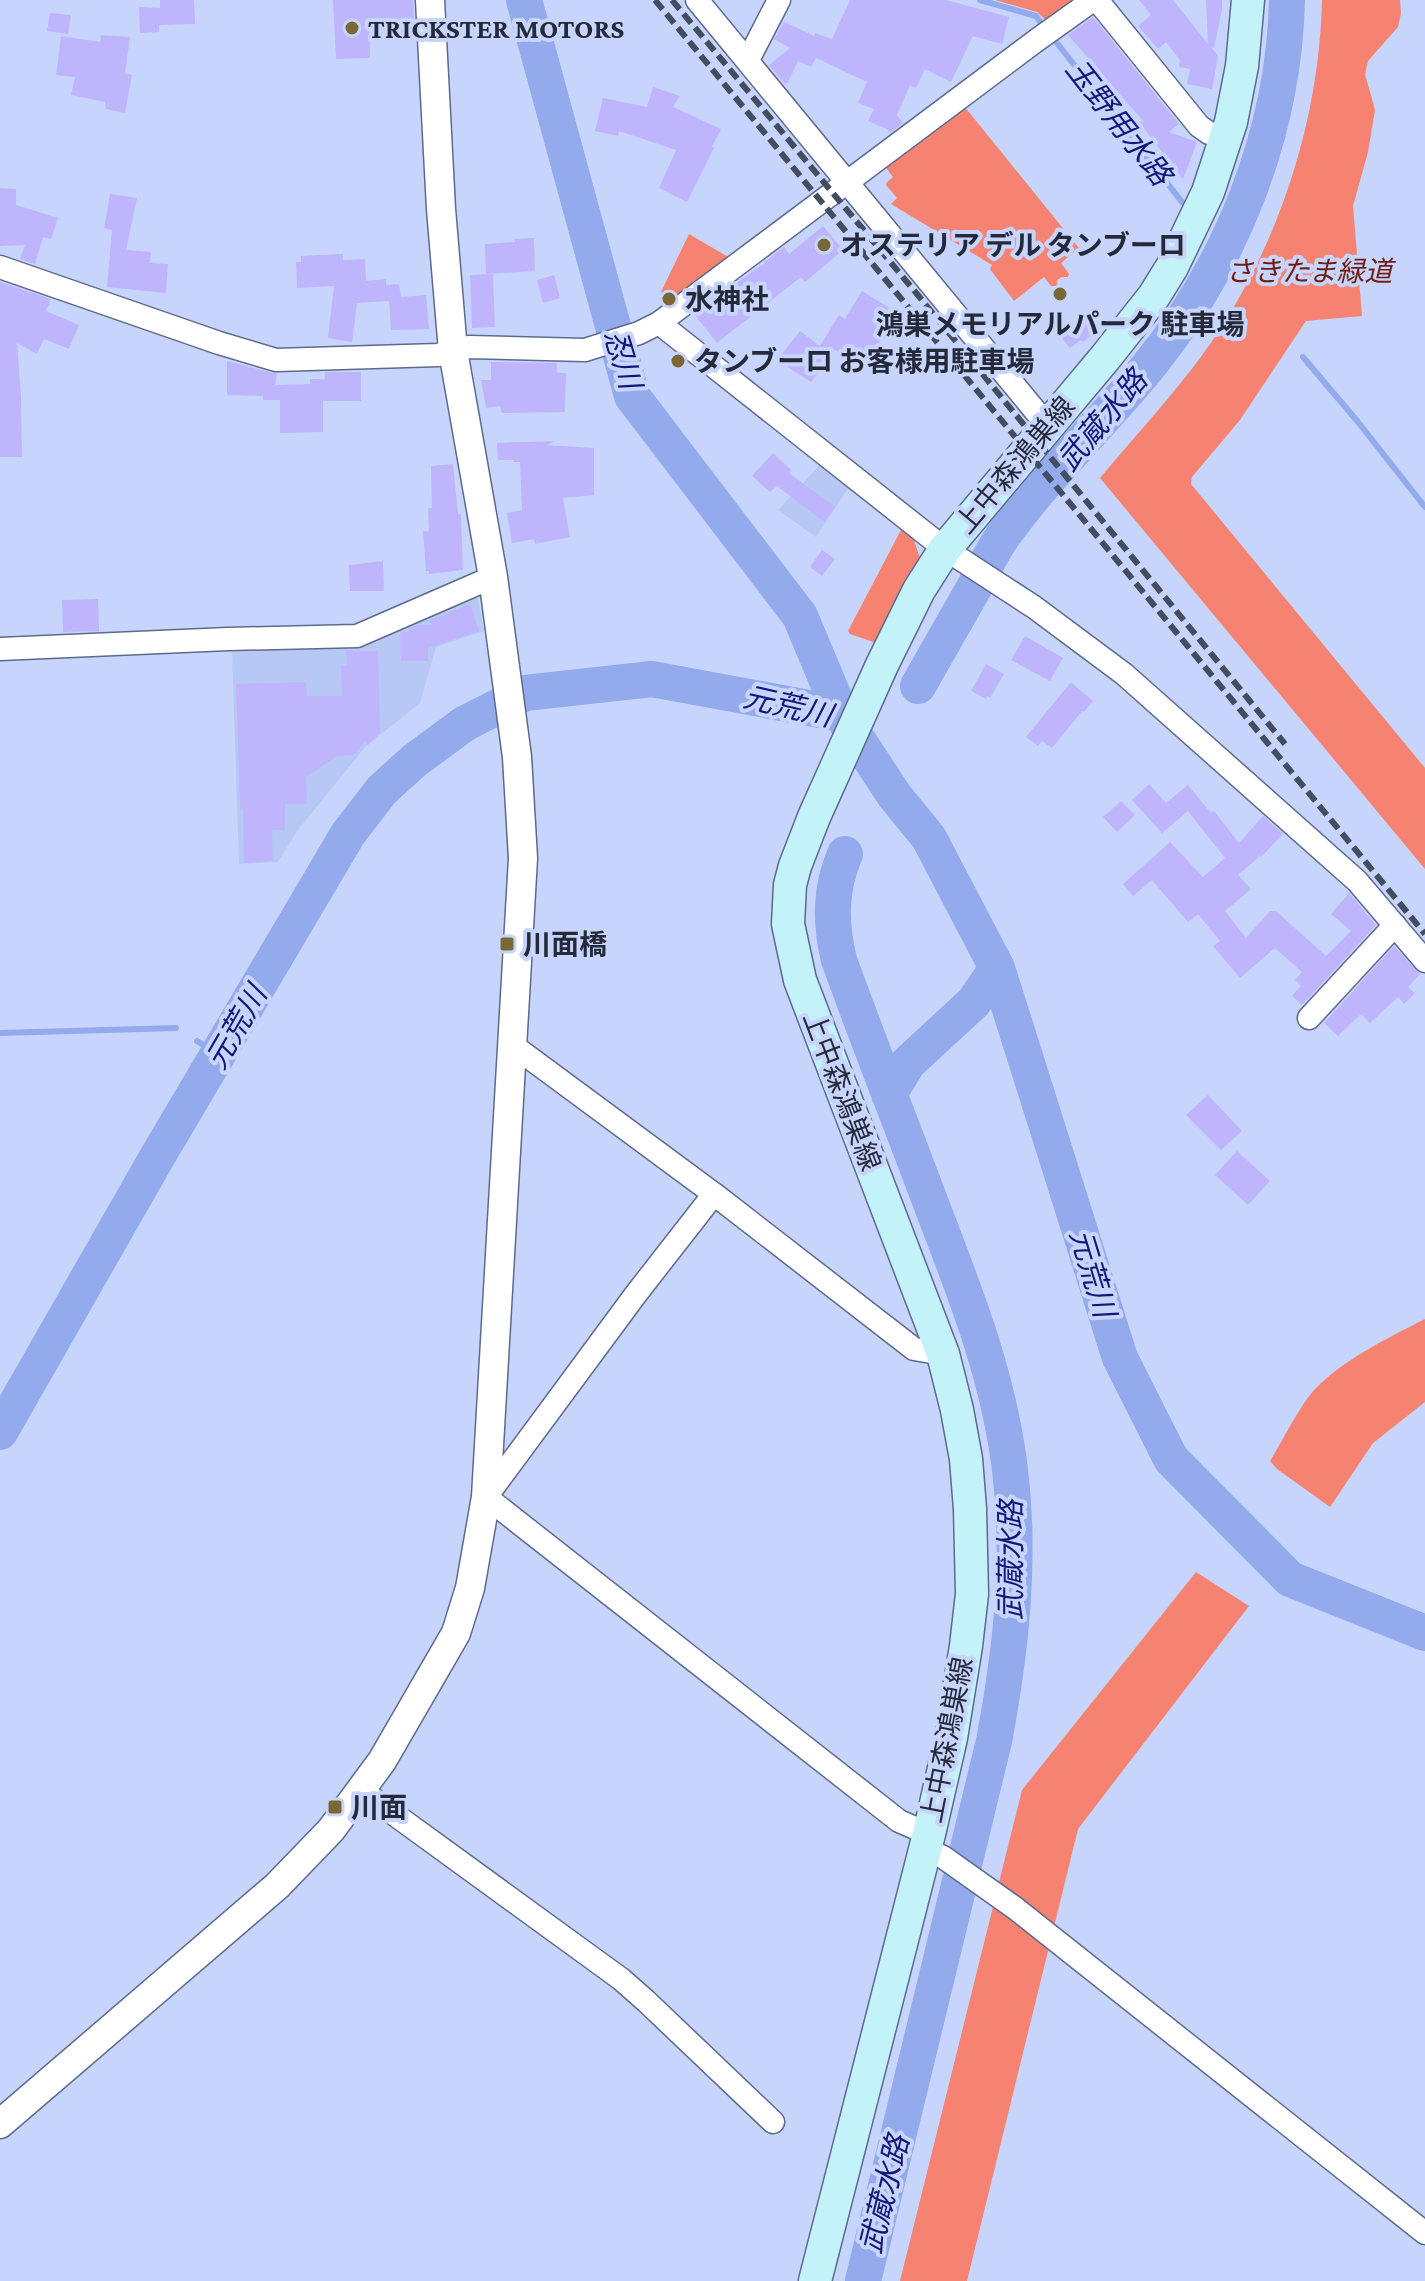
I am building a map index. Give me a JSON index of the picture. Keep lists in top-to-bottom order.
{
  "streets": {
    "main road": ["上中森鴻巣線"]
  },
  "water": [
    "玉野用水路",
    "忍川",
    "武蔵水路",
    "元荒川"
  ],
  "parks": ["さきたま緑道"],
  "places": {
    "other": [
      "TRICKSTER MOTORS",
      "オステリア デル タンブーロ",
      "鴻巣メモリアルパーク 駐車場",
      "水神社",
      "タンブーロ お客様用駐車場"
    ],
    "transit": ["川面橋", "川面"]
  }
}
